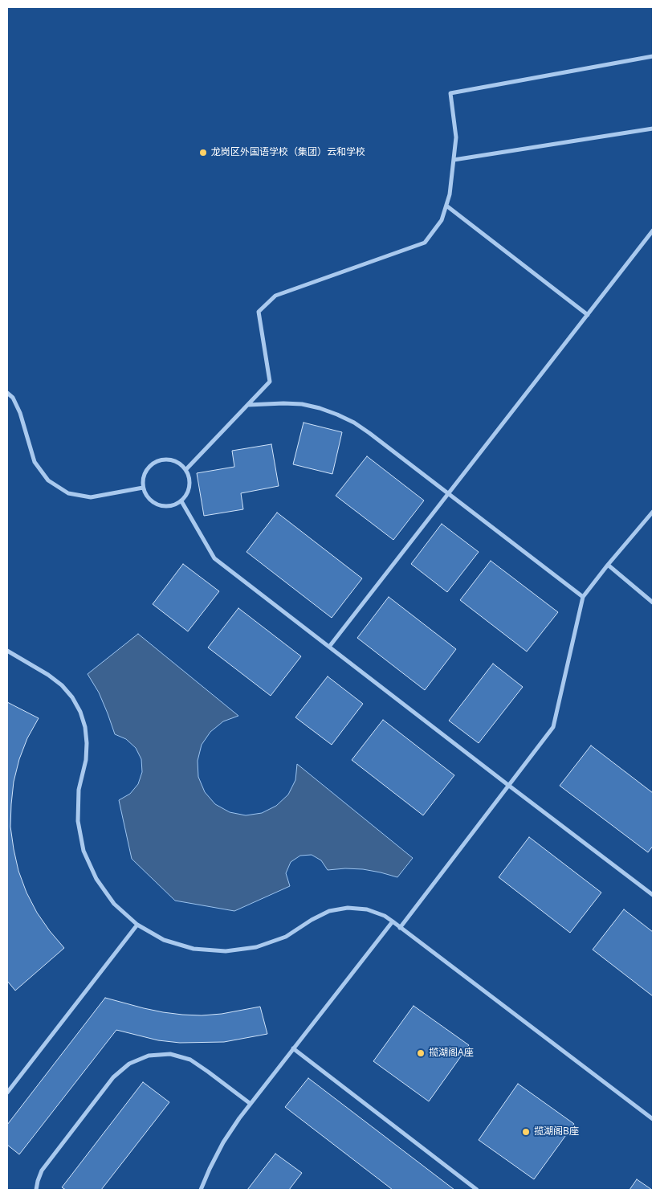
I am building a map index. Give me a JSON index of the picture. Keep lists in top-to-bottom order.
{
  "places": ["龙岗区外国语学校（集团）云和学校", "揽湖阁A座", "揽湖阁B座"]
}
